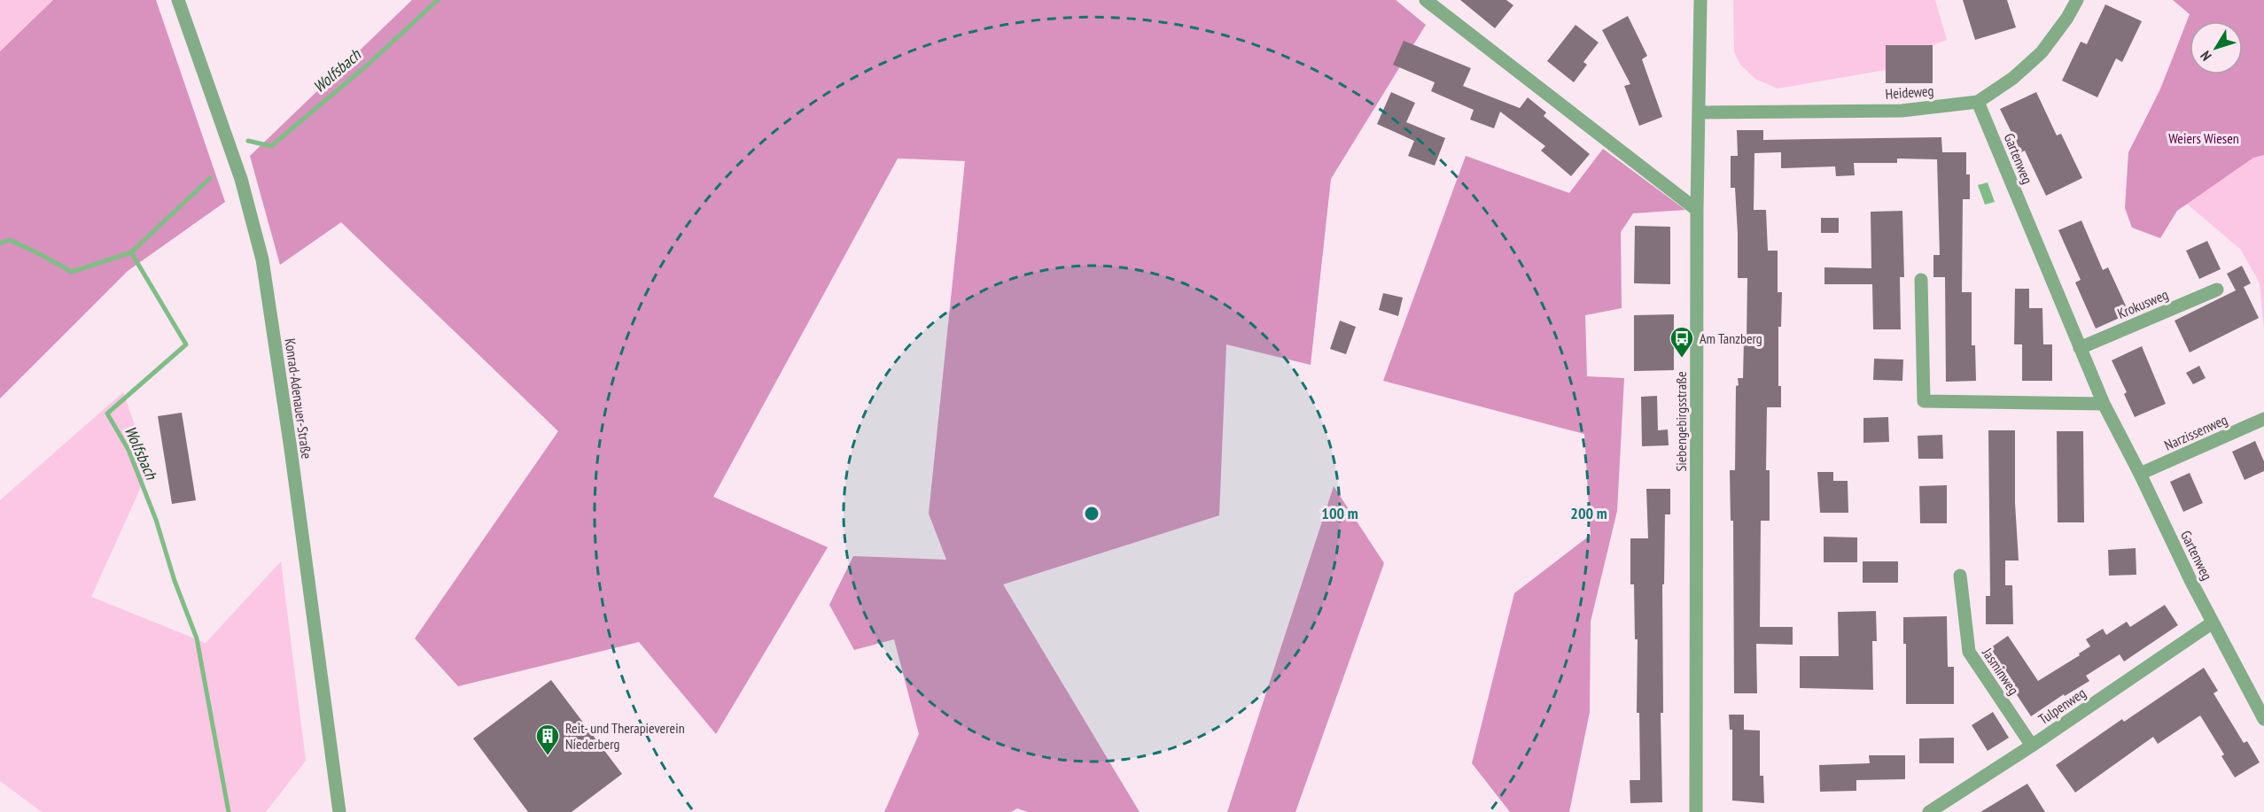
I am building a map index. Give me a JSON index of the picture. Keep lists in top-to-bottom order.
{
  "streets": {
    "street": [
      "Heideweg",
      "Gartenweg",
      "Krokusweg",
      "Konrad-Adenauer-Straße",
      "Siebengebirgsstraße",
      "Narzissenweg",
      "Jasminweg",
      "Tulpenweg"
    ]
  },
  "crossings": [
    ["Heideweg", "Gartenweg"],
    ["Heideweg", "Siebengebirgsstraße"],
    ["Gartenweg", "Krokusweg"],
    ["Gartenweg", "Narzissenweg"],
    ["Gartenweg", "Tulpenweg"],
    ["Jasminweg", "Tulpenweg"]
  ],
  "water": ["Wolfsbach"],
  "parks": ["Weiers Wiesen"],
  "places": {
    "bus stop": ["Am Tanzberg"],
    "building": ["Reit- und Therapieverein Niederberg"]
  },
  "north": "bottom left",
  "rings": ["100 m", "200 m"]
}
